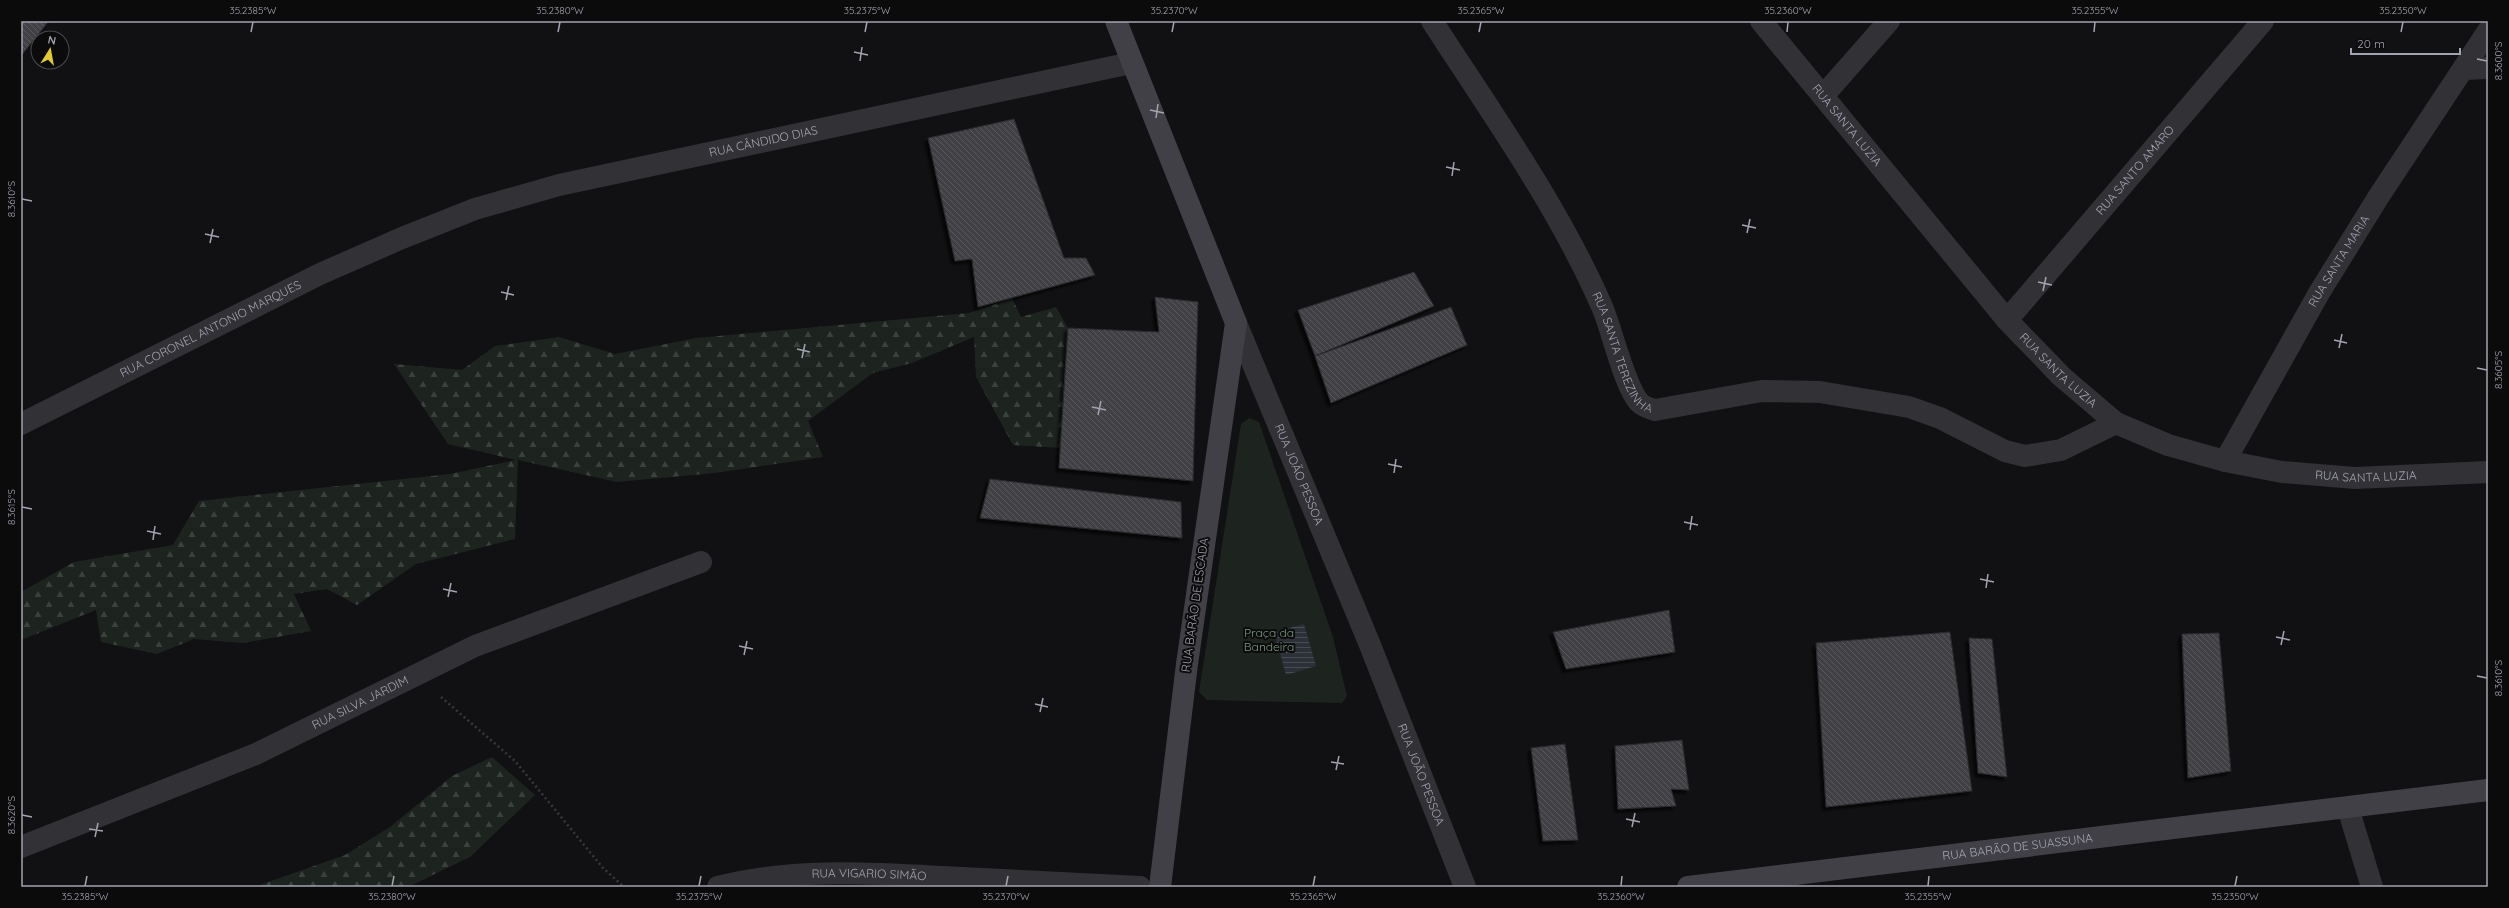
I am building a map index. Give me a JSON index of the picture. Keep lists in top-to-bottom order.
{
  "streets": {
    "street": [
      "RUA SANTA LUZIA",
      "RUA CÂNDIDO DIAS",
      "RUA SANTO AMARO",
      "RUA SANTA MARIA",
      "RUA CORONEL ANTONIO MARQUES",
      "RUA SANTA TEREZINHA",
      "RUA JOÃO PESSOA",
      "RUA BARÃO DE ESCADA",
      "RUA SILVA JARDIM",
      "RUA BARÃO DE SUASSUNA",
      "RUA VIGARIO SIMÃO"
    ]
  },
  "crossings": [
    ["RUA SANTA LUZIA", "RUA SANTO AMARO"],
    ["RUA SANTA LUZIA", "RUA SANTA MARIA"],
    ["RUA SANTA LUZIA", "RUA SANTA TEREZINHA"],
    ["RUA CÂNDIDO DIAS", "RUA CORONEL ANTONIO MARQUES"],
    ["RUA CÂNDIDO DIAS", "RUA JOÃO PESSOA"],
    ["RUA JOÃO PESSOA", "RUA BARÃO DE ESCADA"]
  ],
  "parks": ["Praça da Bandeira"],
  "scale_bar": "20 m",
  "north": "top",
  "coordinates": [
    "35.2385°W",
    "35.2380°W",
    "35.2375°W",
    "35.2370°W",
    "35.2365°W",
    "35.2360°W",
    "35.2355°W",
    "35.2350°W",
    "8.3600°S",
    "8.3610°S",
    "8.3605°S",
    "8.3615°S",
    "8.3620°S"
  ]
}
